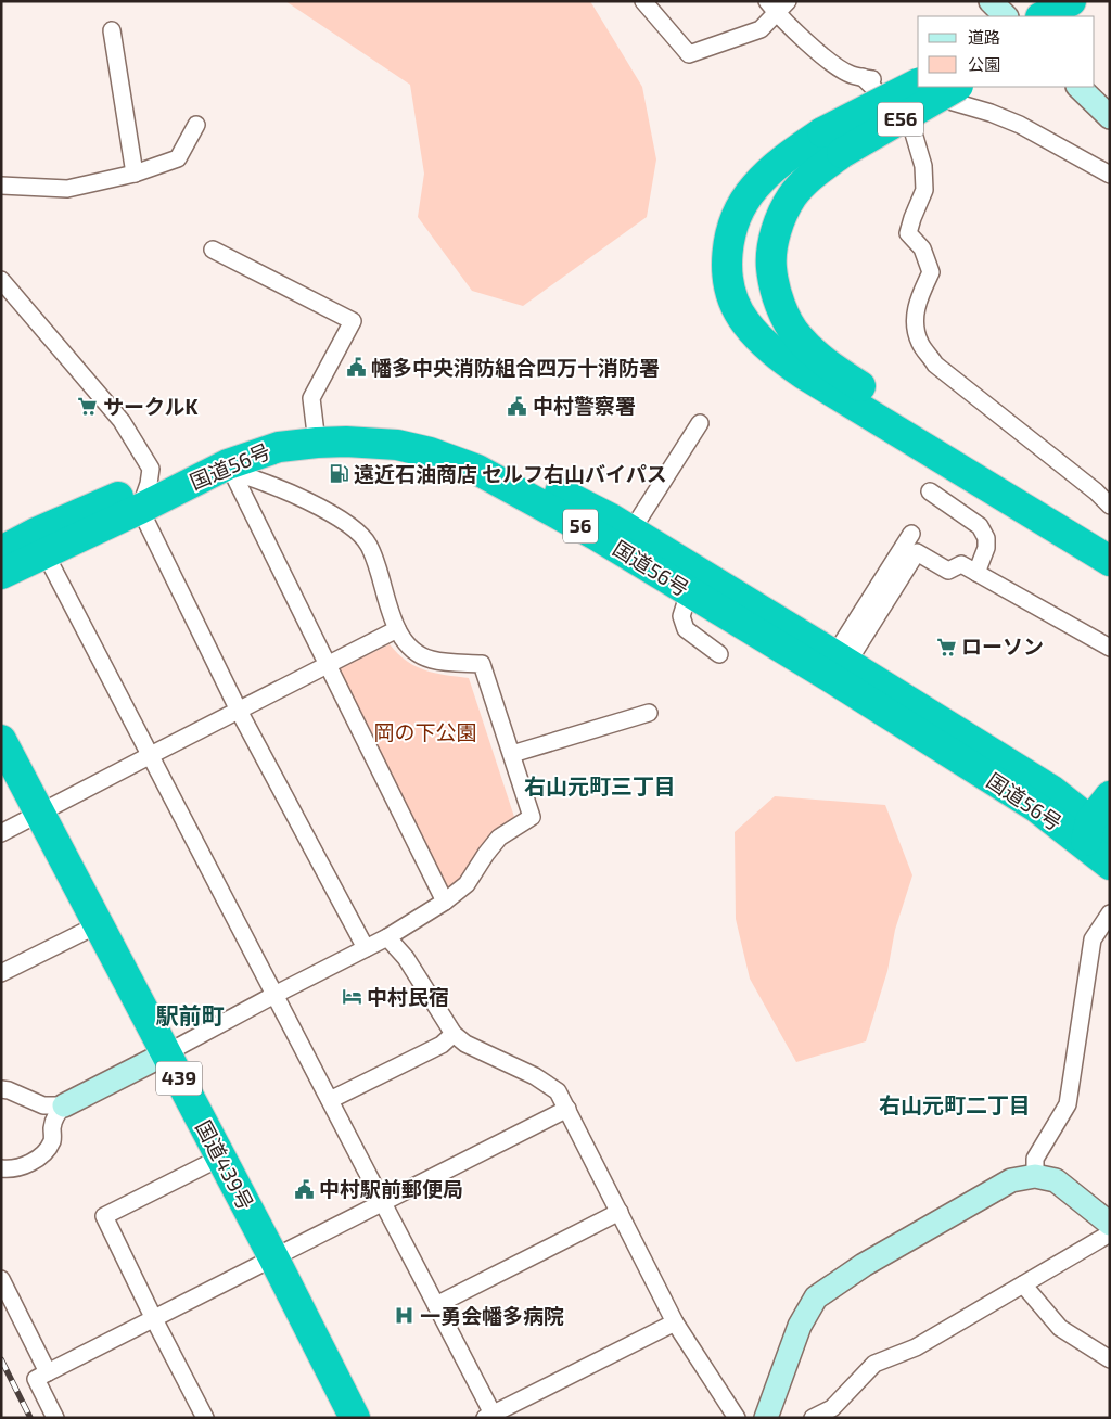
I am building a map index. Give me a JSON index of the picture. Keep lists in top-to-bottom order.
{
  "streets": {
    "highway": [
      "E56",
      "国道56号",
      "56",
      "439",
      "国道439号"
    ]
  },
  "districts": ["右山元町三丁目", "駅前町", "右山元町二丁目"],
  "parks": ["岡の下公園"],
  "places": {
    "public building": ["幡多中央消防組合四万十消防署", "中村警察署", "中村駅前郵便局"],
    "supermarket": ["サークルK", "ローソン"],
    "fuel station": ["遠近石油商店 セルフ右山バイパス"],
    "hotel": ["中村民宿"],
    "hospital": ["一勇会幡多病院"]
  },
  "legend": ["道路", "公園"]
}
